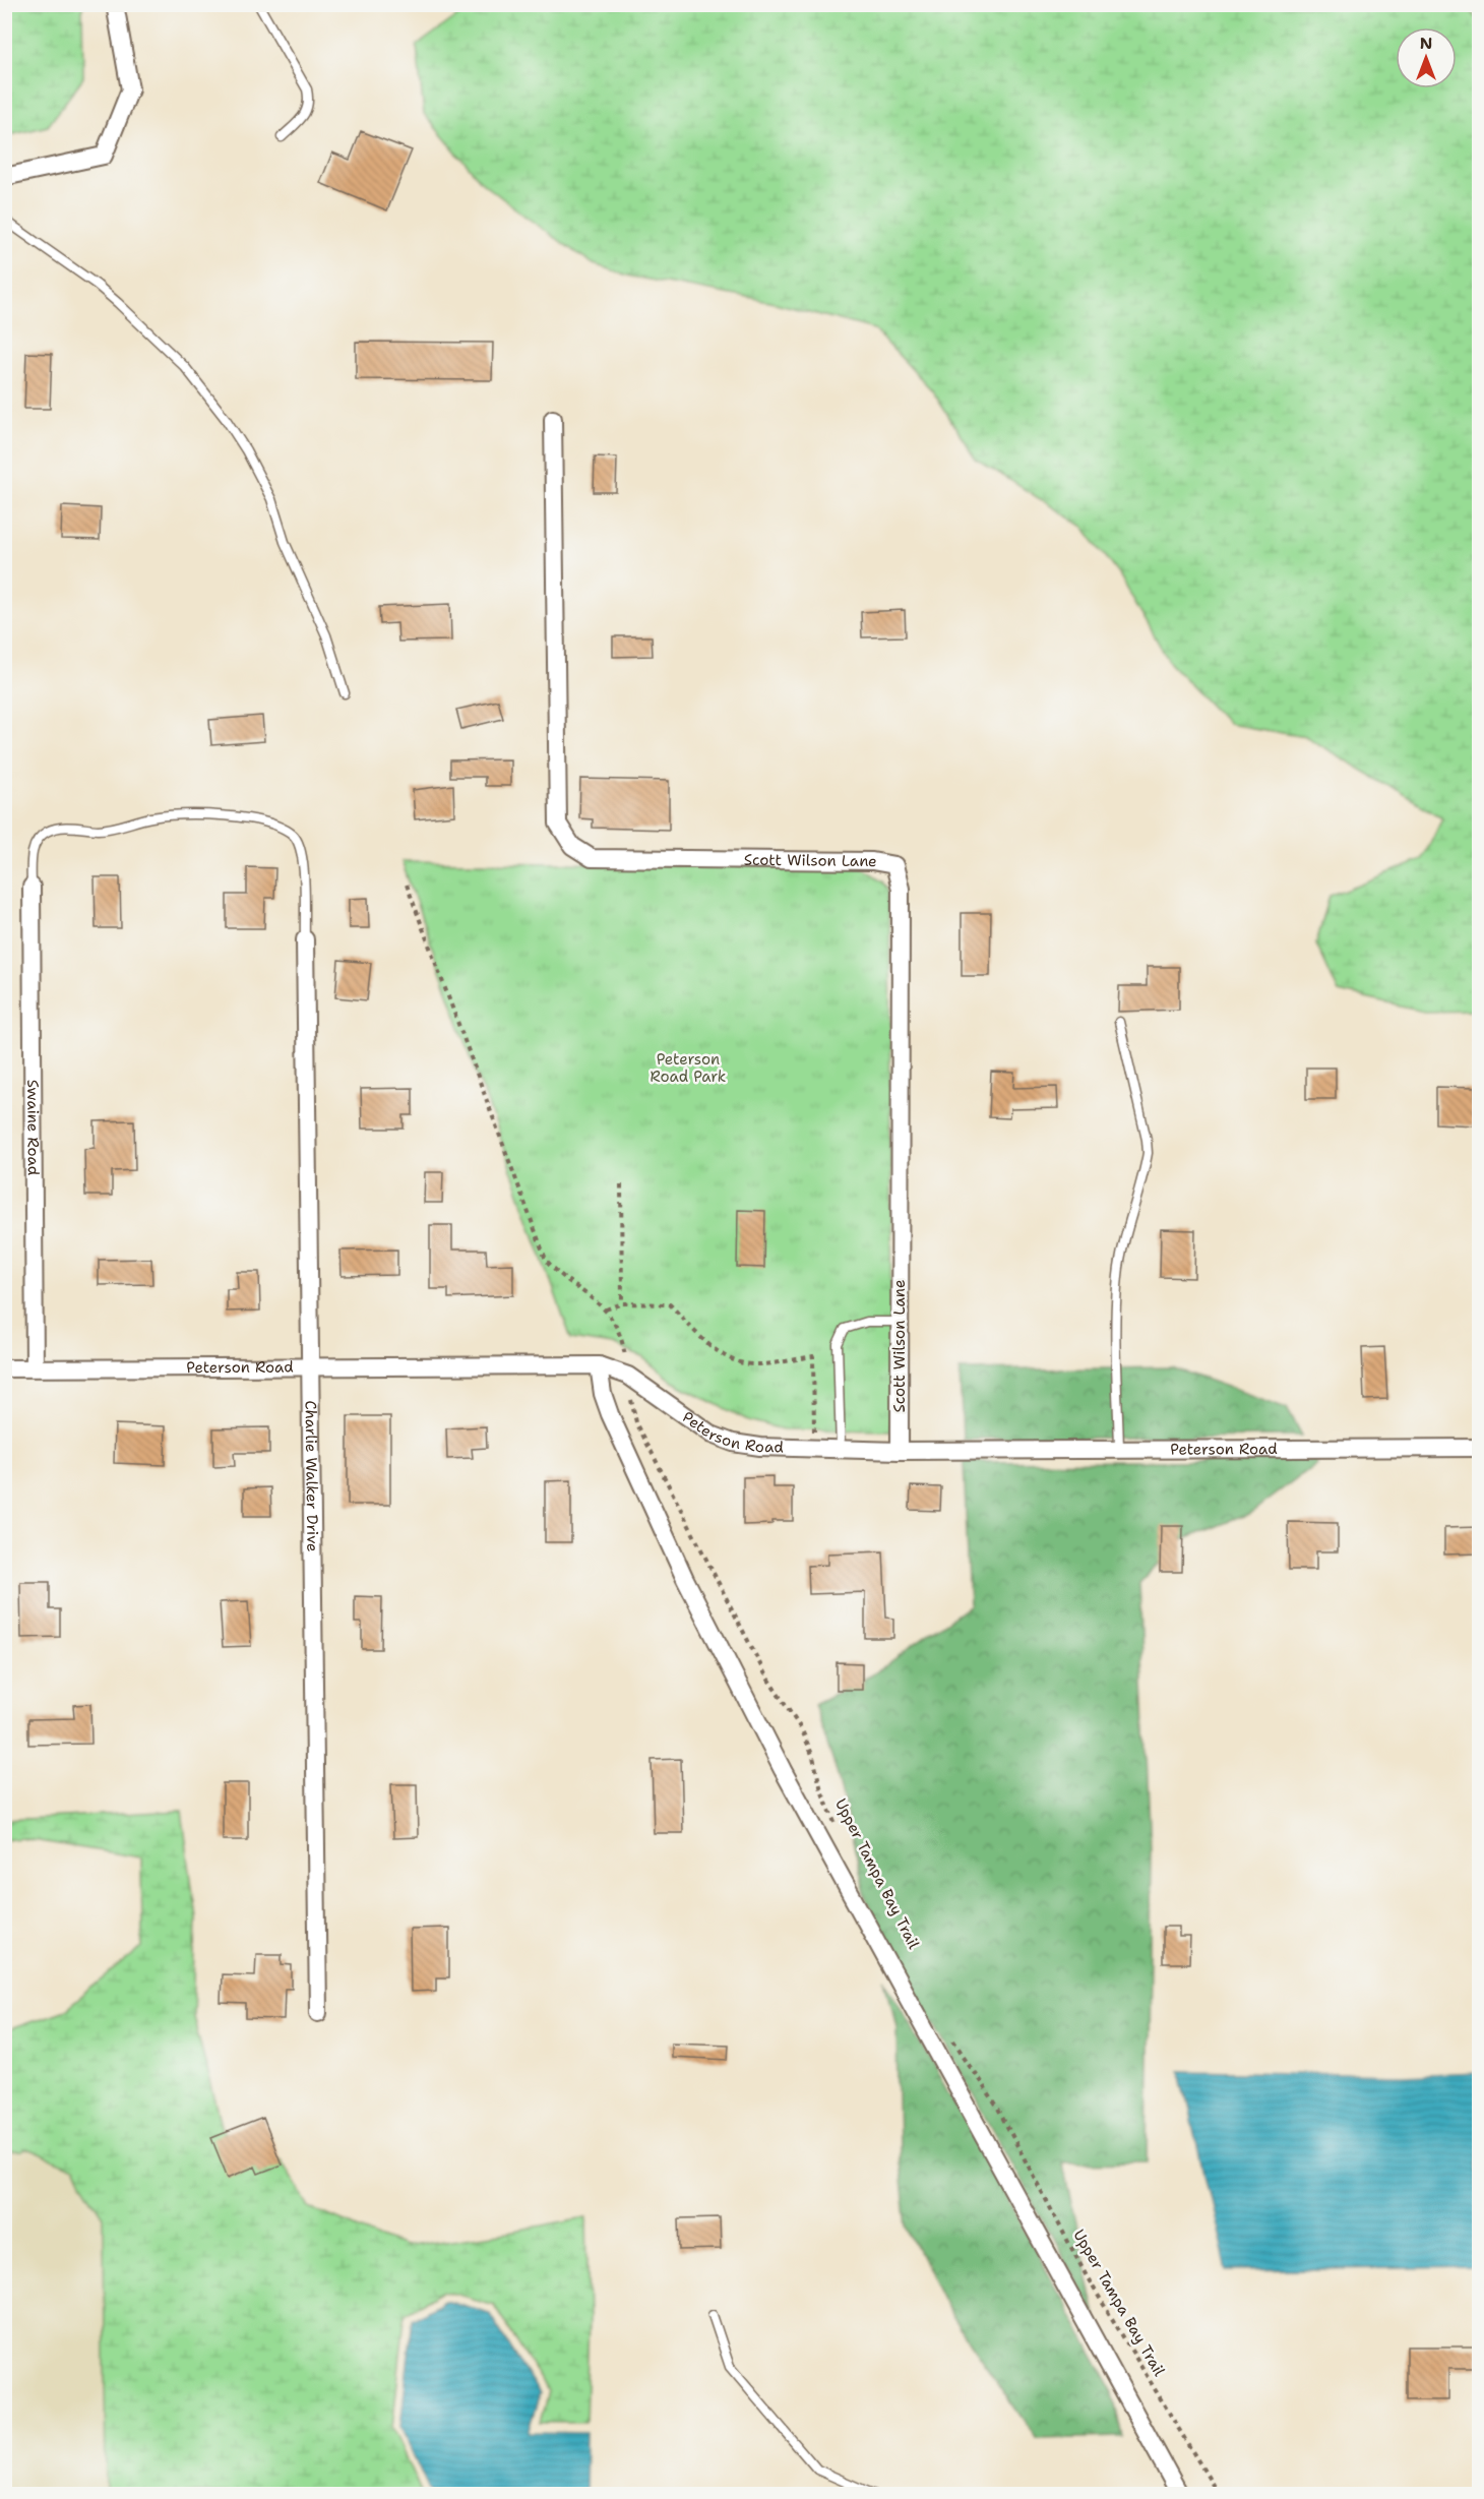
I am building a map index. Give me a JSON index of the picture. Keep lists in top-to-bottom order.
{
  "streets": {
    "street": [
      "Scott Wilson Lane",
      "Swaine Road",
      "Peterson Road",
      "Charlie Walker Drive"
    ],
    "path": ["Upper Tampa Bay Trail"]
  },
  "crossings": [
    ["Scott Wilson Lane", "Peterson Road"],
    ["Swaine Road", "Peterson Road"],
    ["Peterson Road", "Charlie Walker Drive"],
    ["Peterson Road", "Upper Tampa Bay Trail"]
  ],
  "parks": ["Peterson Road Park"],
  "north": "top"
}
